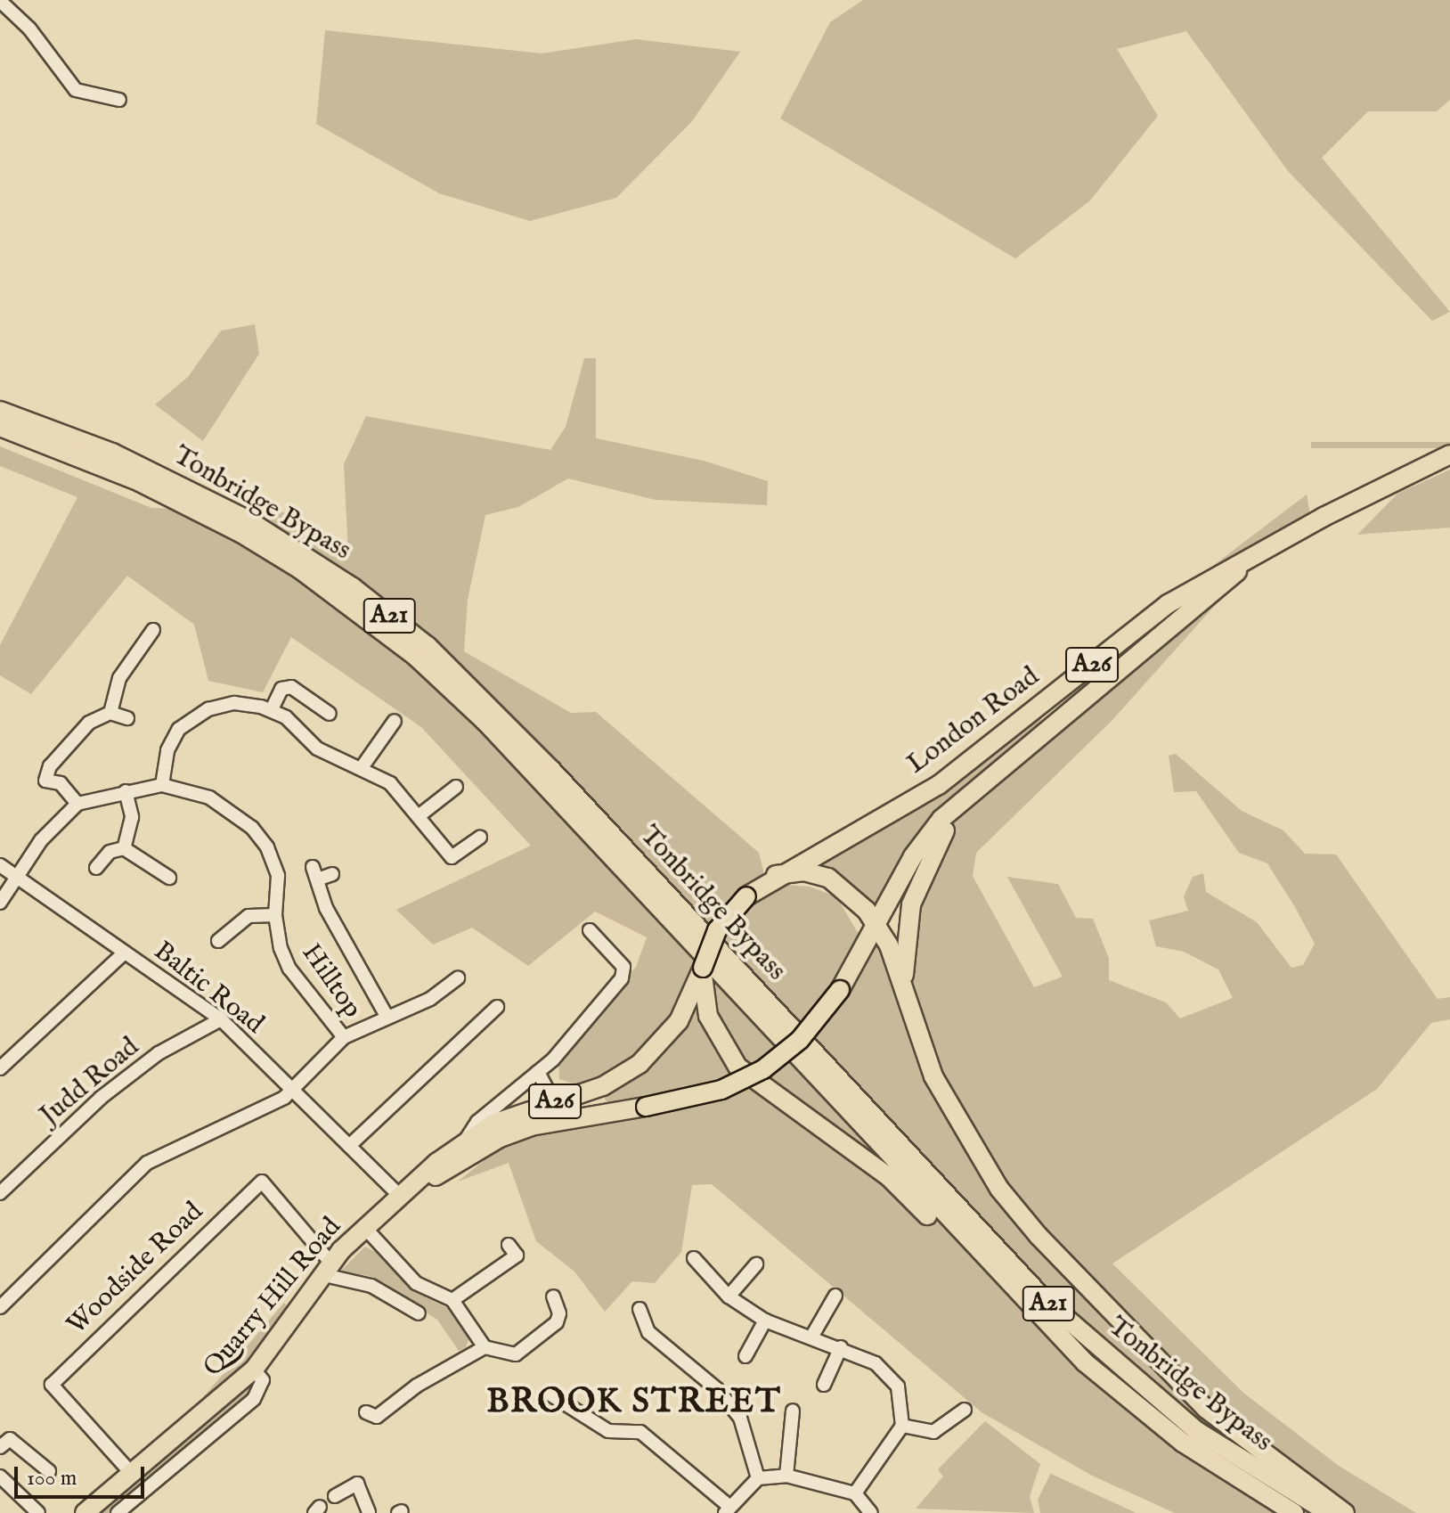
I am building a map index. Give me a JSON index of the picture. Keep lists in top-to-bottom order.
{
  "streets": {
    "highway": [
      "Tonbridge Bypass",
      "A21",
      "A26",
      "London Road",
      "Quarry Hill Road"
    ],
    "street": [
      "Hilltop",
      "Baltic Road",
      "Judd Road",
      "Woodside Road"
    ]
  },
  "crossings": [
    ["London Road", "Quarry Hill Road"],
    ["Hilltop", "Baltic Road"],
    ["Baltic Road", "Judd Road"],
    ["Baltic Road", "Quarry Hill Road"],
    ["Woodside Road", "Quarry Hill Road"]
  ],
  "districts": ["BROOK STREET"],
  "scale_bar": "100 m"
}
